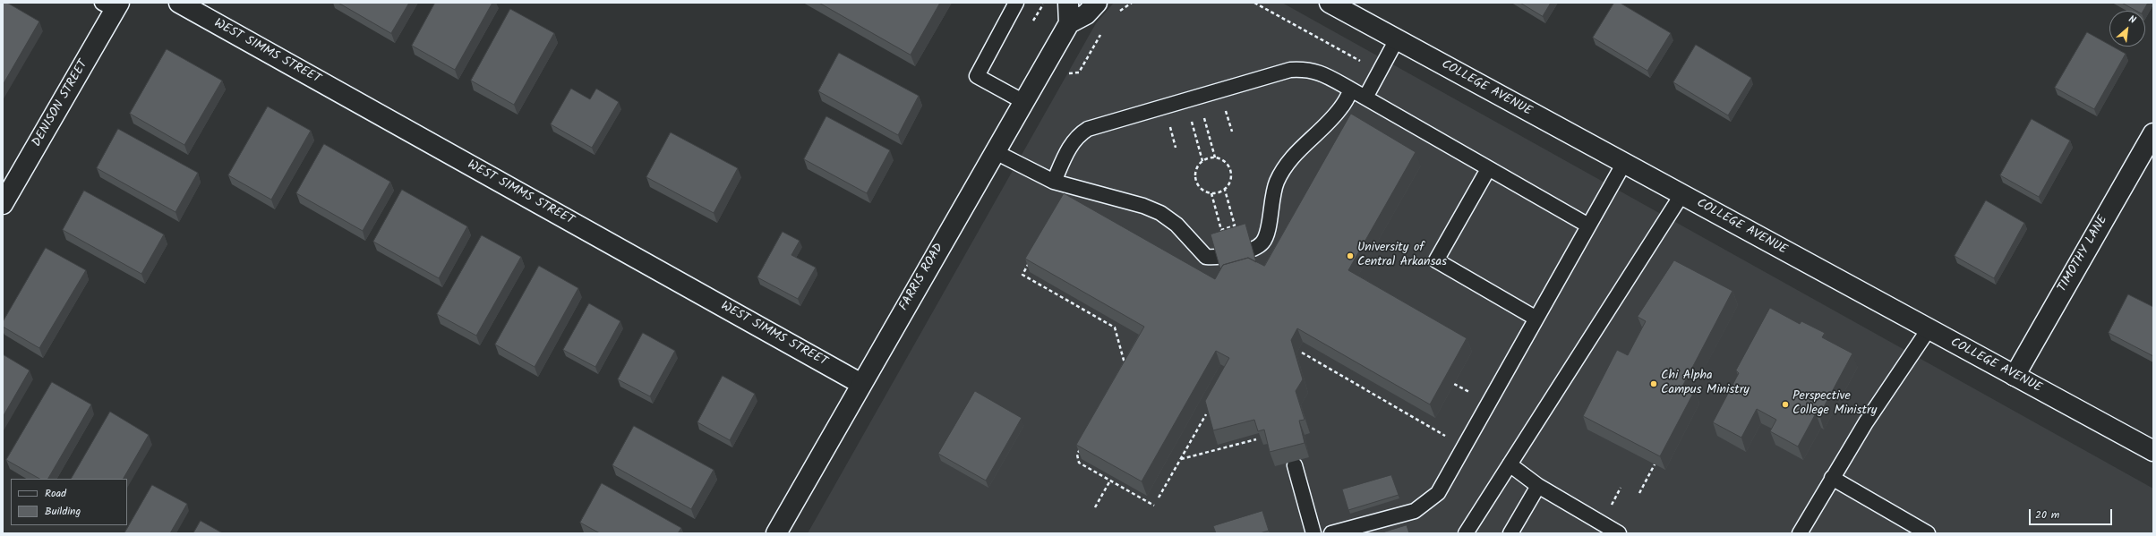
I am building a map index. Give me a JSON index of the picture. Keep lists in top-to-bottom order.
{
  "streets": {
    "street": [
      "WEST SIMMS STREET",
      "COLLEGE AVENUE",
      "DENISON STREET",
      "TIMOTHY LANE",
      "FARRIS ROAD"
    ]
  },
  "crossings": [
    ["WEST SIMMS STREET", "FARRIS ROAD"],
    ["COLLEGE AVENUE", "TIMOTHY LANE"]
  ],
  "places": ["University of Central Arkansas", "Chi Alpha Campus Ministry", "Perspective College Ministry"],
  "legend": ["Road", "Building"],
  "scale_bar": "20 m",
  "north": "top right"
}
